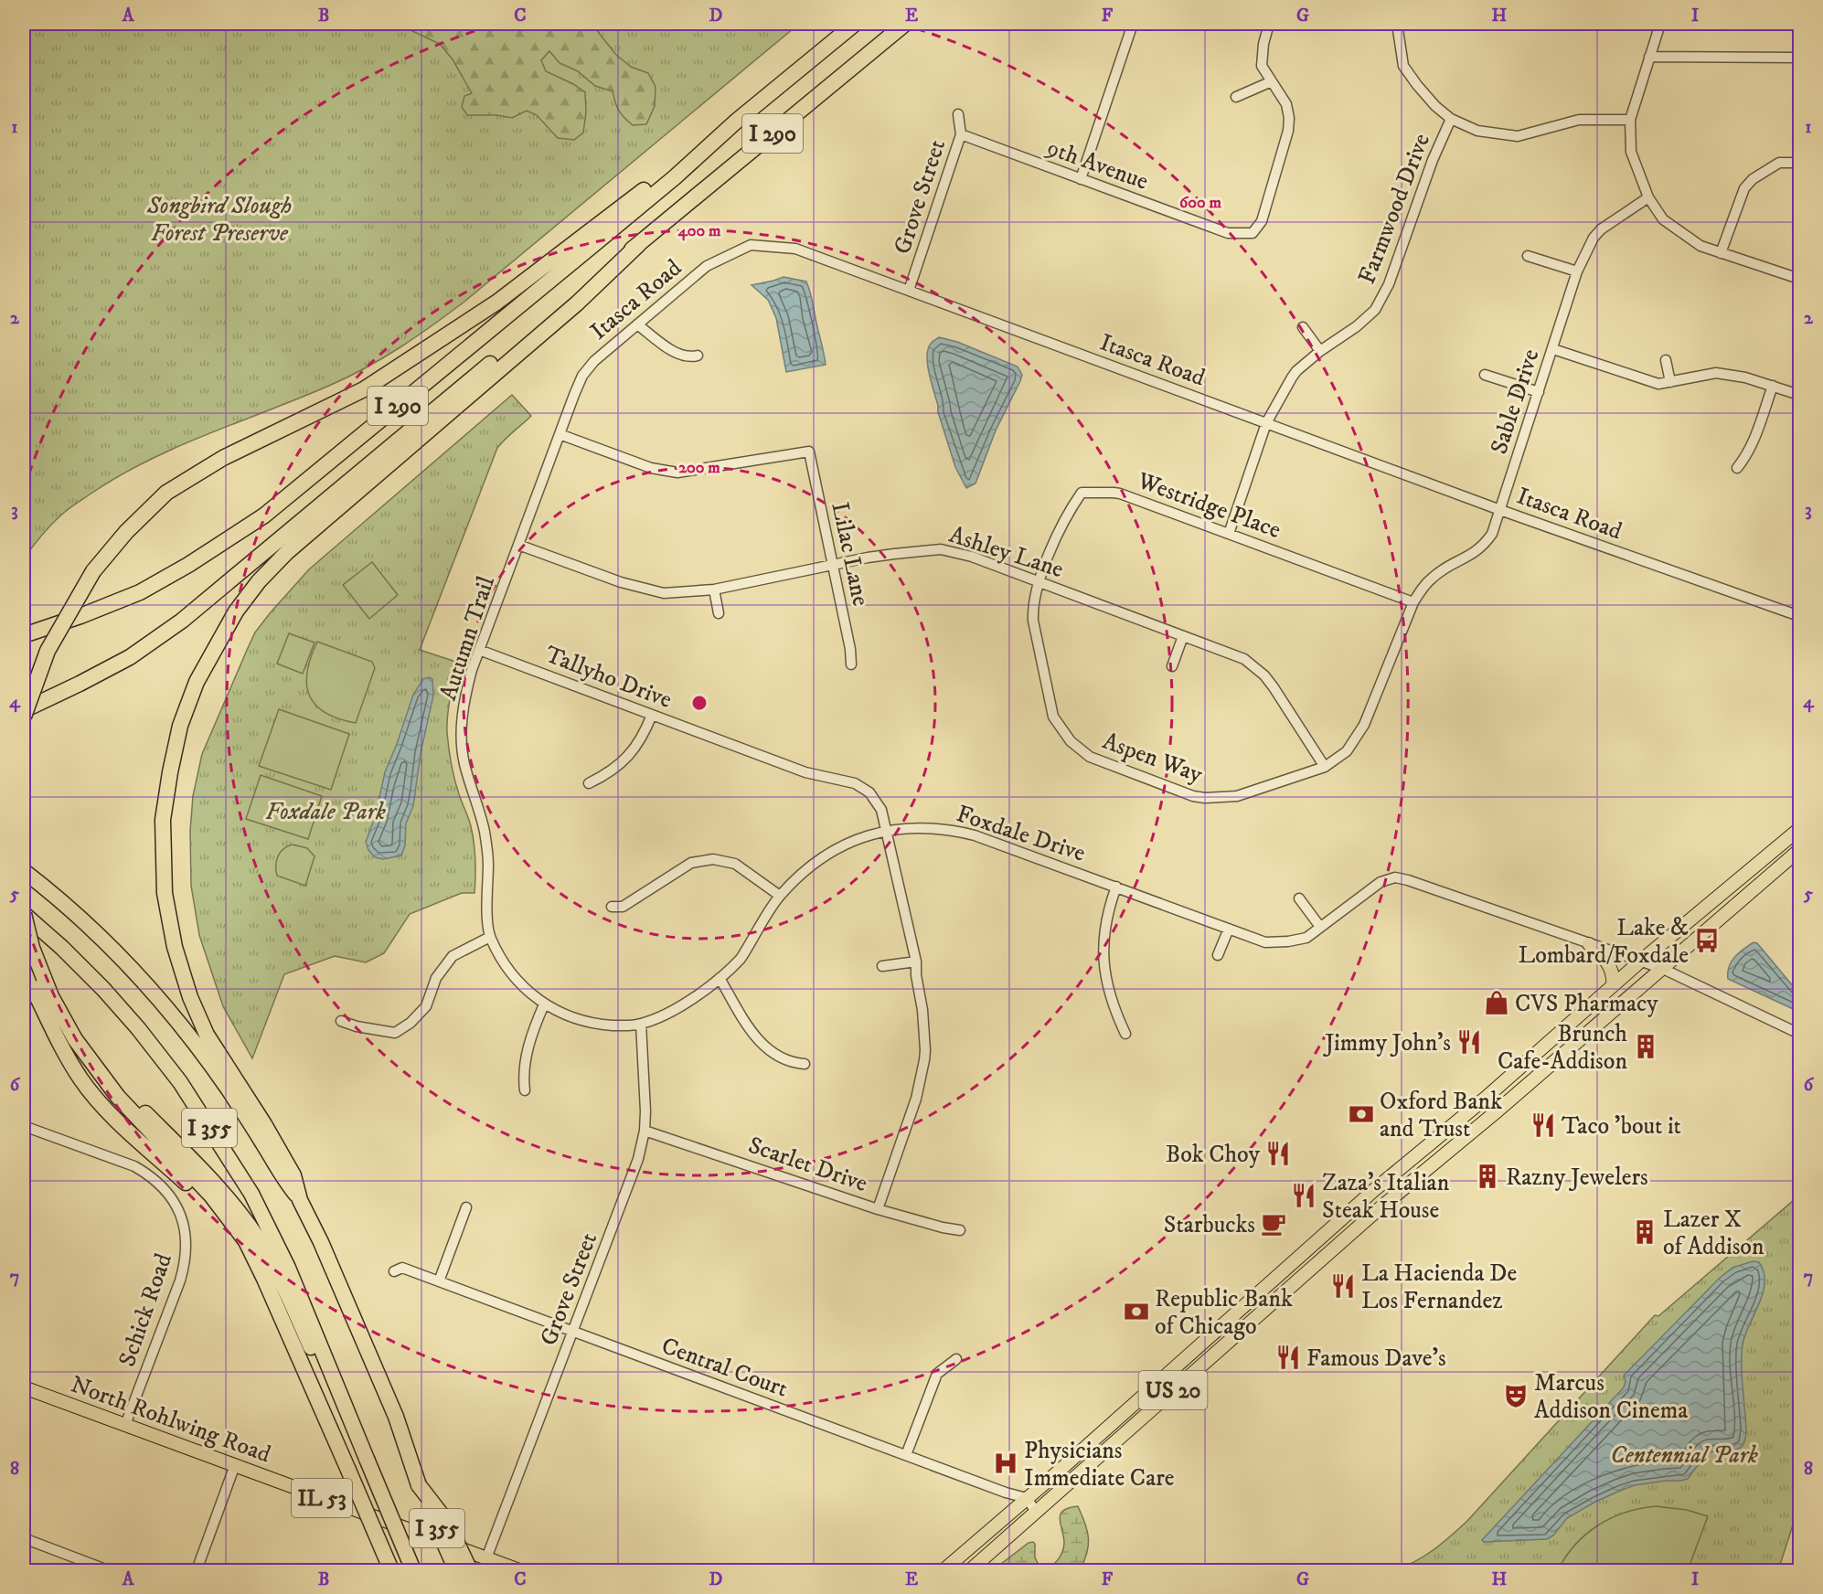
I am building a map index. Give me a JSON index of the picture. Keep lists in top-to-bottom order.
{
  "streets": {
    "highway": ["I 290", "I 355"],
    "main road": ["US 20", "North Rohlwing Road", "IL 53"],
    "street": [
      "9th Avenue",
      "Grove Street",
      "Farmwood Drive",
      "Itasca Road",
      "Sable Drive",
      "Westridge Place",
      "Ashley Lane",
      "Lilac Lane",
      "Autumn Trail",
      "Tallyho Drive",
      "Aspen Way",
      "Foxdale Drive",
      "Scarlet Drive",
      "Schick Road",
      "Central Court"
    ]
  },
  "crossings": [
    ["9th Avenue", "Grove Street"],
    ["Grove Street", "Itasca Road"],
    ["Grove Street", "Foxdale Drive"],
    ["Grove Street", "Scarlet Drive"],
    ["Grove Street", "Central Court"],
    ["Grove Street", "North Rohlwing Road"],
    ["Farmwood Drive", "Itasca Road"],
    ["Farmwood Drive", "Westridge Place"],
    ["Itasca Road", "Sable Drive"],
    ["Itasca Road", "Lilac Lane"],
    ["Itasca Road", "Autumn Trail"],
    ["Sable Drive", "Westridge Place"],
    ["Sable Drive", "Ashley Lane"],
    ["Sable Drive", "Aspen Way"],
    ["Westridge Place", "Ashley Lane"],
    ["Westridge Place", "Aspen Way"],
    ["Ashley Lane", "Lilac Lane"],
    ["Ashley Lane", "Autumn Trail"],
    ["Ashley Lane", "Aspen Way"],
    ["Lilac Lane", "Autumn Trail"],
    ["Autumn Trail", "Tallyho Drive"],
    ["Autumn Trail", "Foxdale Drive"],
    ["Tallyho Drive", "Foxdale Drive"],
    ["Tallyho Drive", "Scarlet Drive"],
    ["Foxdale Drive", "US 20"],
    ["Schick Road", "North Rohlwing Road"],
    ["Central Court", "US 20"]
  ],
  "parks": ["Songbird Slough Forest Preserve", "Foxdale Park", "Centennial Park"],
  "places": {
    "bus stop": ["Lake & Lombard/Foxdale"],
    "shop": ["CVS Pharmacy"],
    "restaurant": [
      "Jimmy John's",
      "Taco 'bout it",
      "Bok Choy",
      "Zaza's Italian Steak House",
      "La Hacienda De Los Fernandez",
      "Famous Dave's"
    ],
    "building": ["Brunch Cafe-Addison", "Razny Jewelers", "Lazer X of Addison"],
    "bank": ["Oxford Bank and Trust", "Republic Bank of Chicago"],
    "cafe": ["Starbucks"],
    "theatre": ["Marcus Addison Cinema"],
    "hospital": ["Physicians Immediate Care"]
  },
  "grid": {
    "columns": [
      "A",
      "B",
      "C",
      "D",
      "E",
      "F",
      "G",
      "H",
      "I"
    ],
    "rows": [
      "1",
      "2",
      "3",
      "4",
      "5",
      "6",
      "7",
      "8"
    ]
  },
  "rings": ["600 m", "400 m", "200 m"]
}
